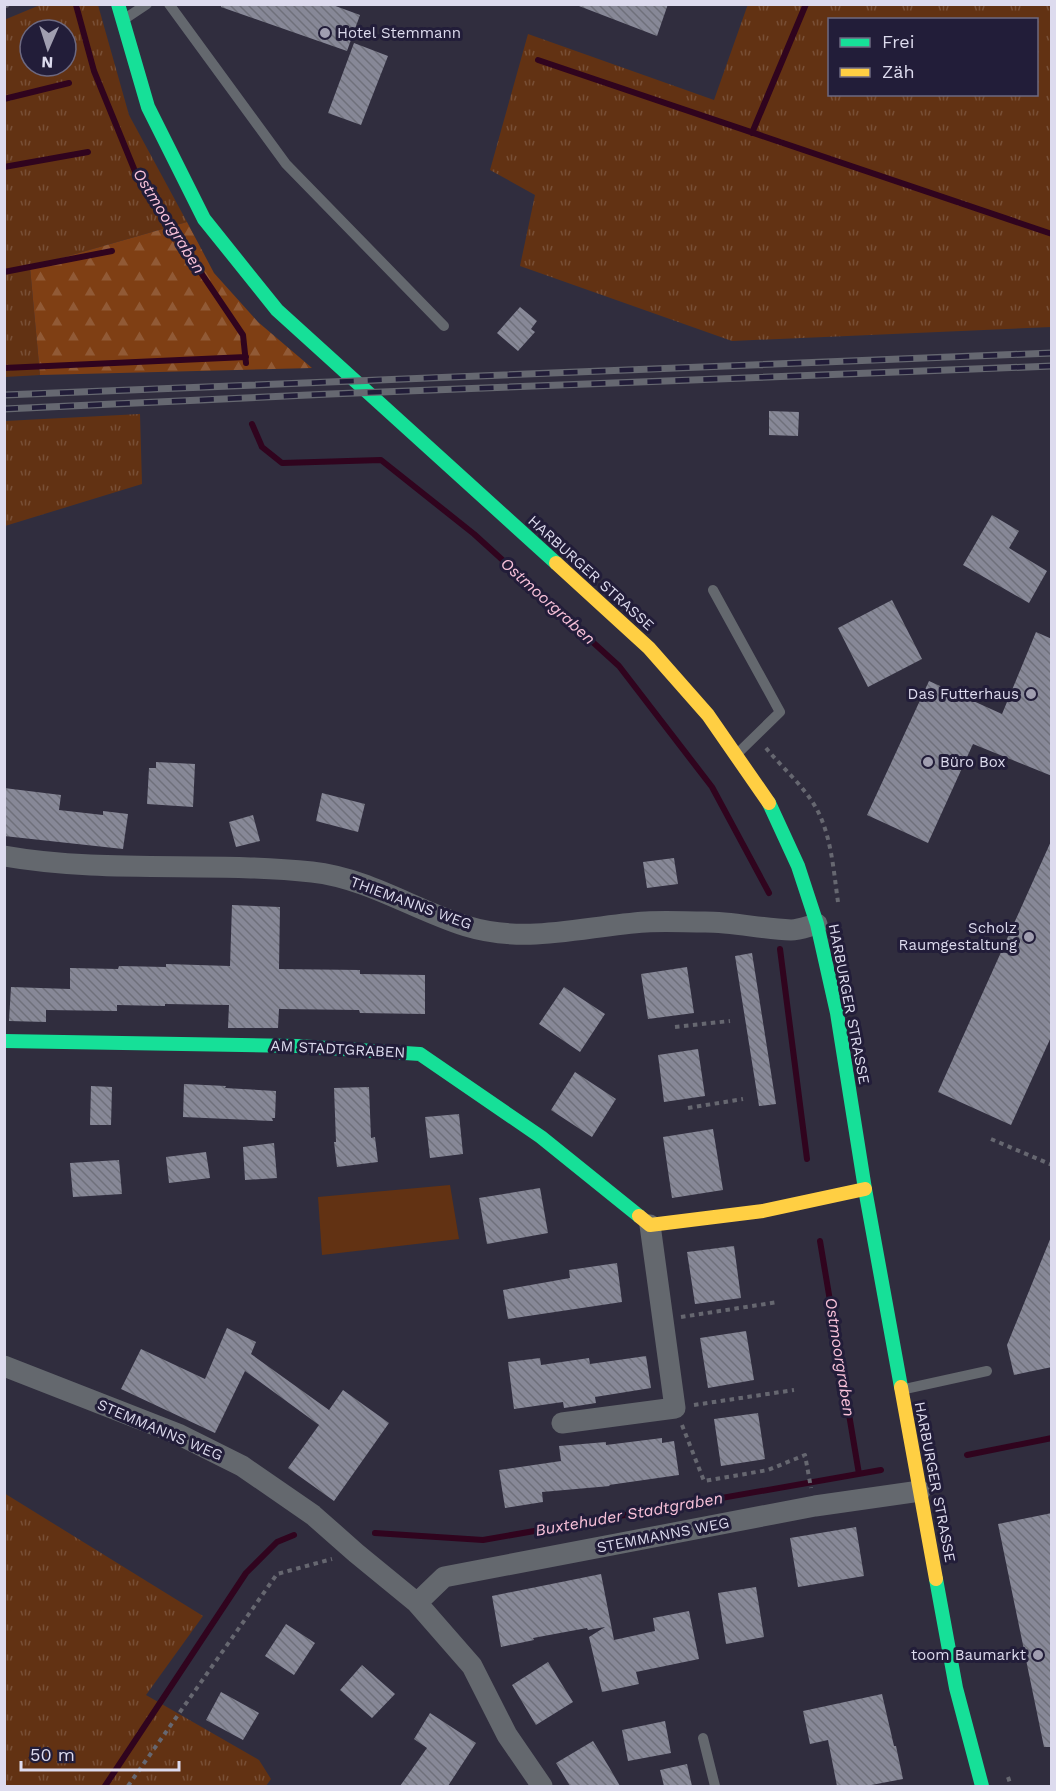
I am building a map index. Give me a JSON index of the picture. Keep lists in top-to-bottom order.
{
  "streets": {
    "street": [
      "HARBURGER STRASSE",
      "THIEMANNS WEG",
      "AM STADTGRABEN",
      "STEMMANNS WEG"
    ]
  },
  "crossings": [
    ["HARBURGER STRASSE", "THIEMANNS WEG"],
    ["HARBURGER STRASSE", "STEMMANNS WEG"]
  ],
  "water": ["Ostmoorgraben", "Buxtehuder Stadtgraben"],
  "places": [
    "Hotel Stemmann",
    "Das Futterhaus",
    "Büro Box",
    "Scholz Raumgestaltung",
    "toom Baumarkt"
  ],
  "legend": ["Frei", "Zäh"],
  "scale_bar": "50 m",
  "north": "bottom"
}
